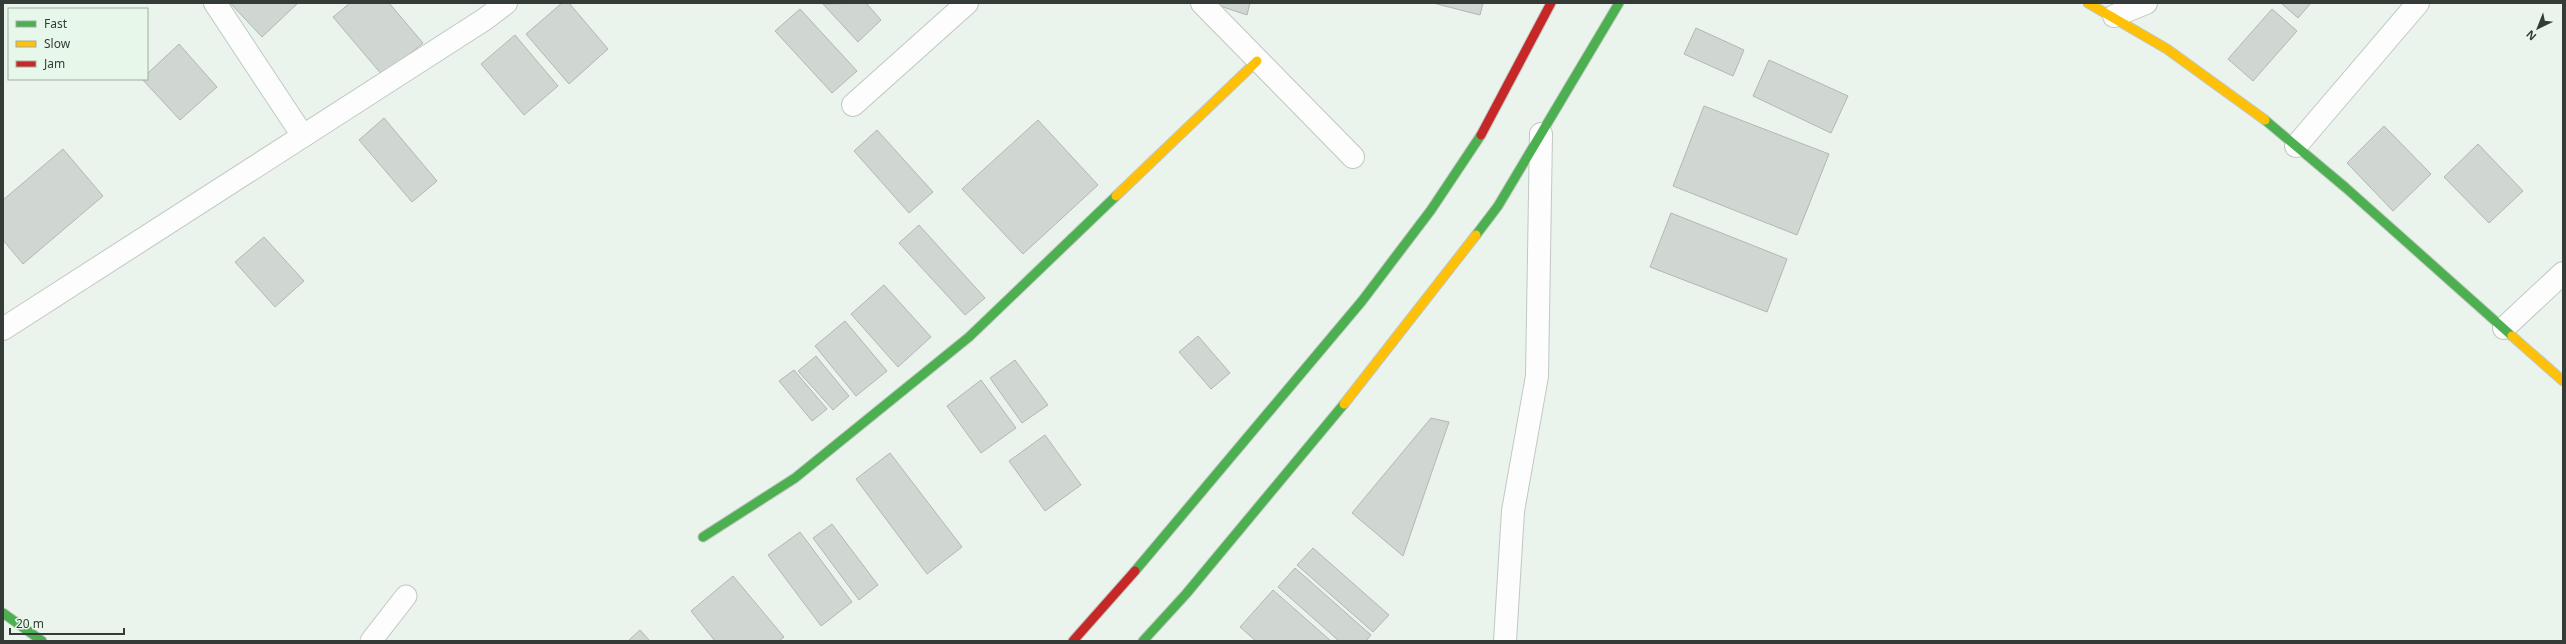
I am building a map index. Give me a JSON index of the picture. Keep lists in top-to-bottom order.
{
  "legend": ["Fast", "Slow", "Jam"],
  "scale_bar": "20 m",
  "north": "bottom left"
}
